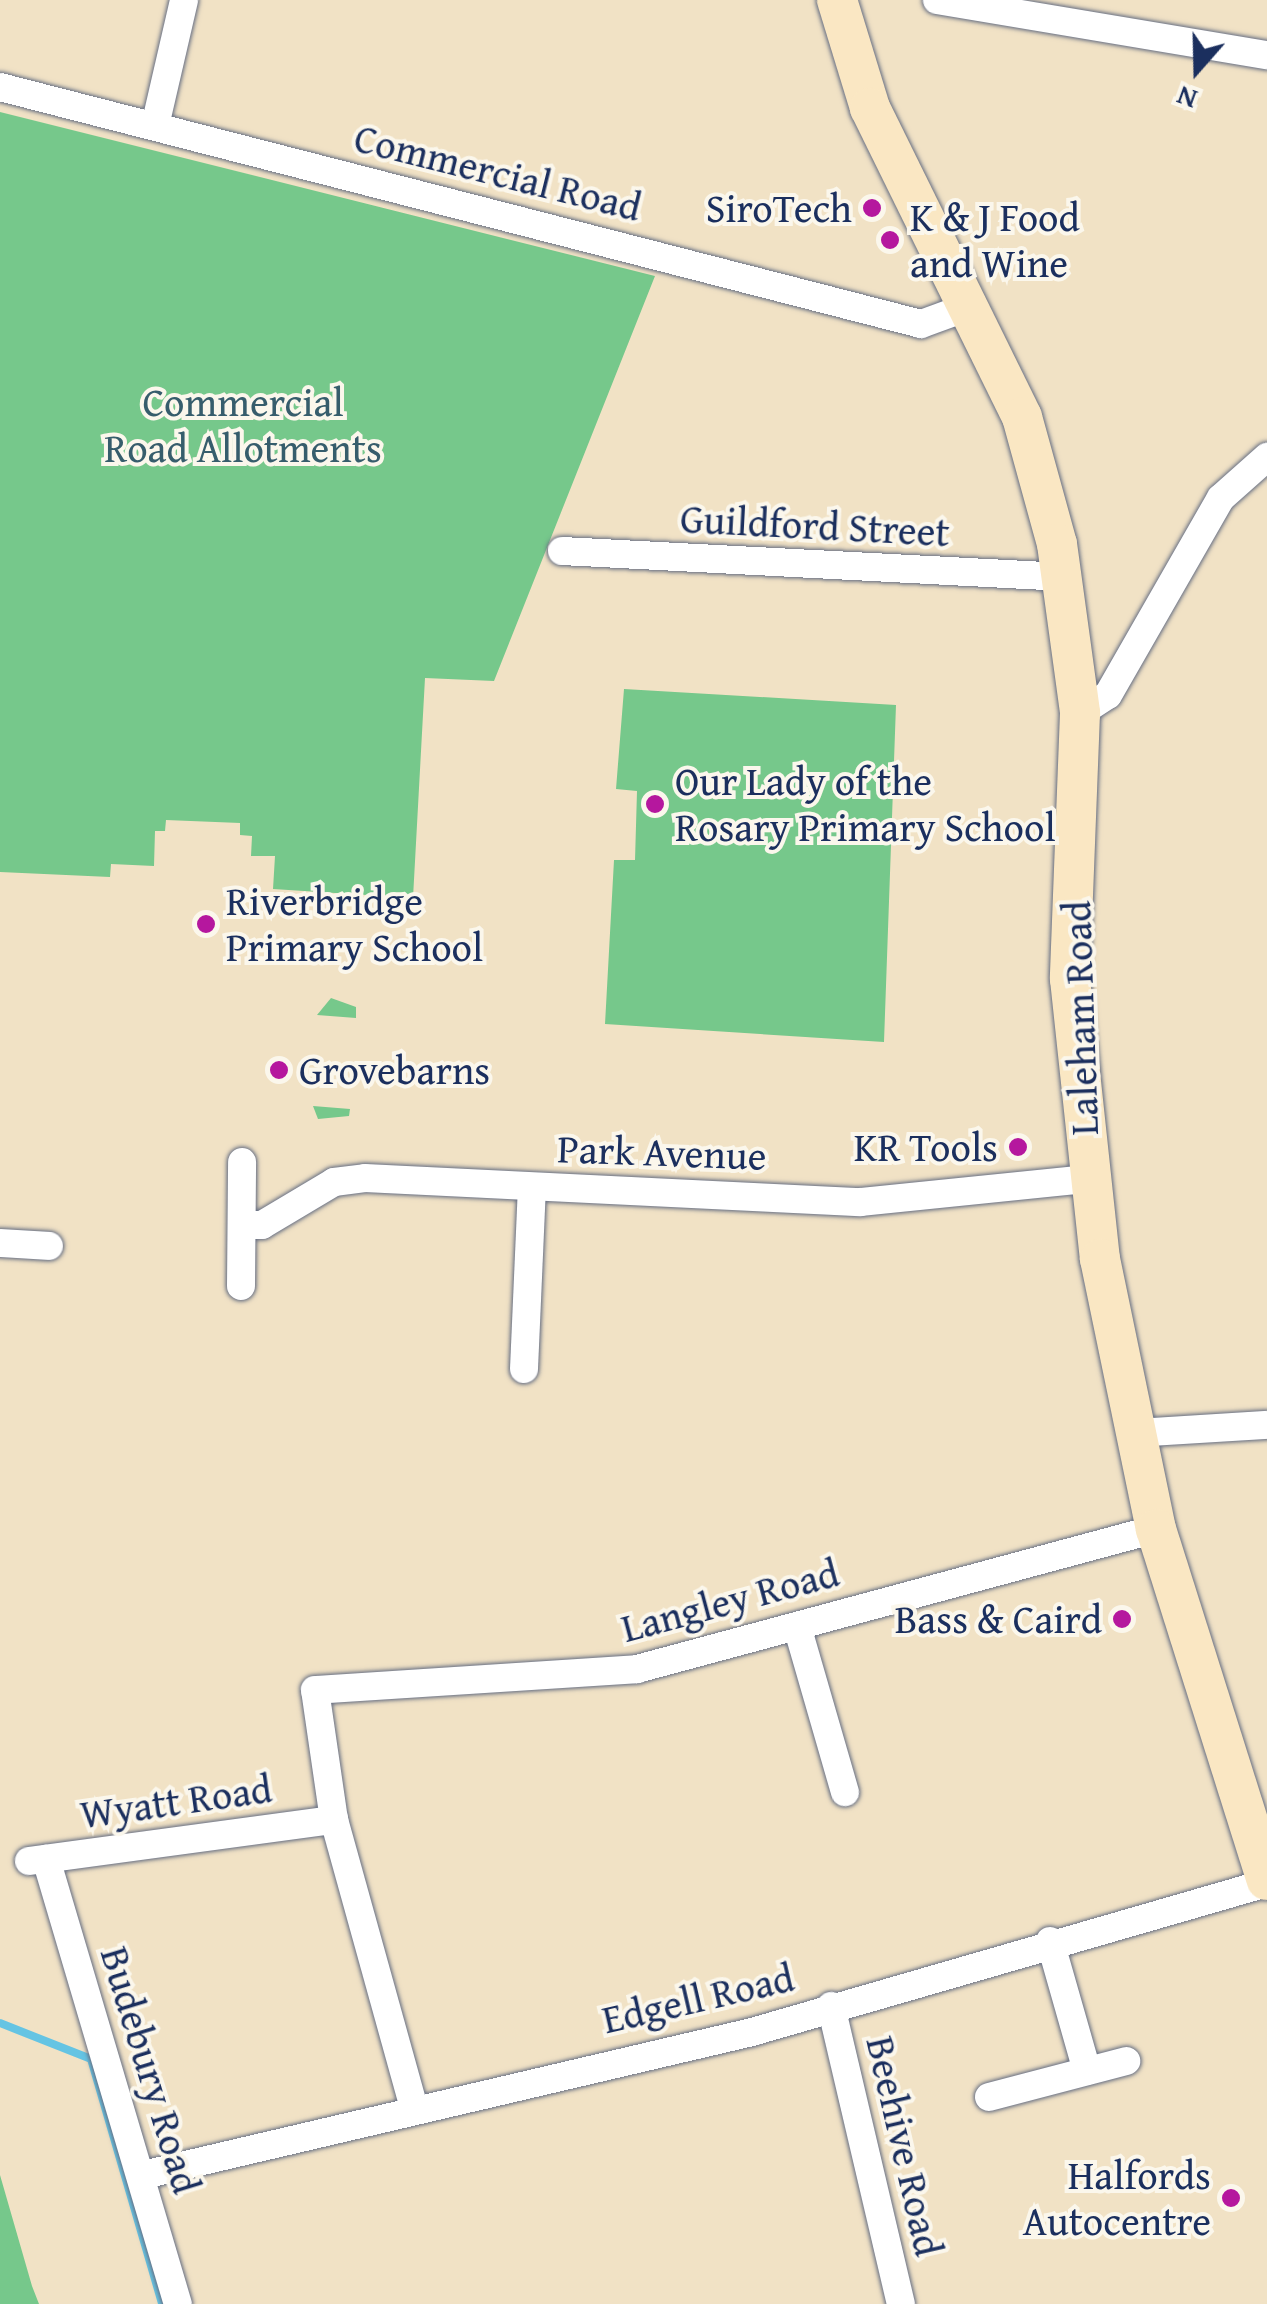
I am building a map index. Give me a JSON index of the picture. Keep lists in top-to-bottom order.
{
  "streets": {
    "main road": ["Laleham Road"],
    "street": [
      "Commercial Road",
      "Guildford Street",
      "Park Avenue",
      "Langley Road",
      "Wyatt Road",
      "Edgell Road",
      "Budebury Road",
      "Beehive Road"
    ]
  },
  "crossings": [
    ["Commercial Road", "Laleham Road"],
    ["Guildford Street", "Laleham Road"],
    ["Laleham Road", "Park Avenue"],
    ["Laleham Road", "Langley Road"],
    ["Laleham Road", "Edgell Road"],
    ["Langley Road", "Wyatt Road"],
    ["Wyatt Road", "Edgell Road"],
    ["Wyatt Road", "Budebury Road"],
    ["Edgell Road", "Budebury Road"],
    ["Edgell Road", "Beehive Road"]
  ],
  "parks": ["Commercial Road Allotments"],
  "places": [
    "SiroTech",
    "K & J Food and Wine",
    "Our Lady of the Rosary Primary School",
    "Riverbridge Primary School",
    "Grovebarns",
    "KR Tools",
    "Bass & Caird",
    "Halfords Autocentre"
  ],
  "north": "bottom"
}
